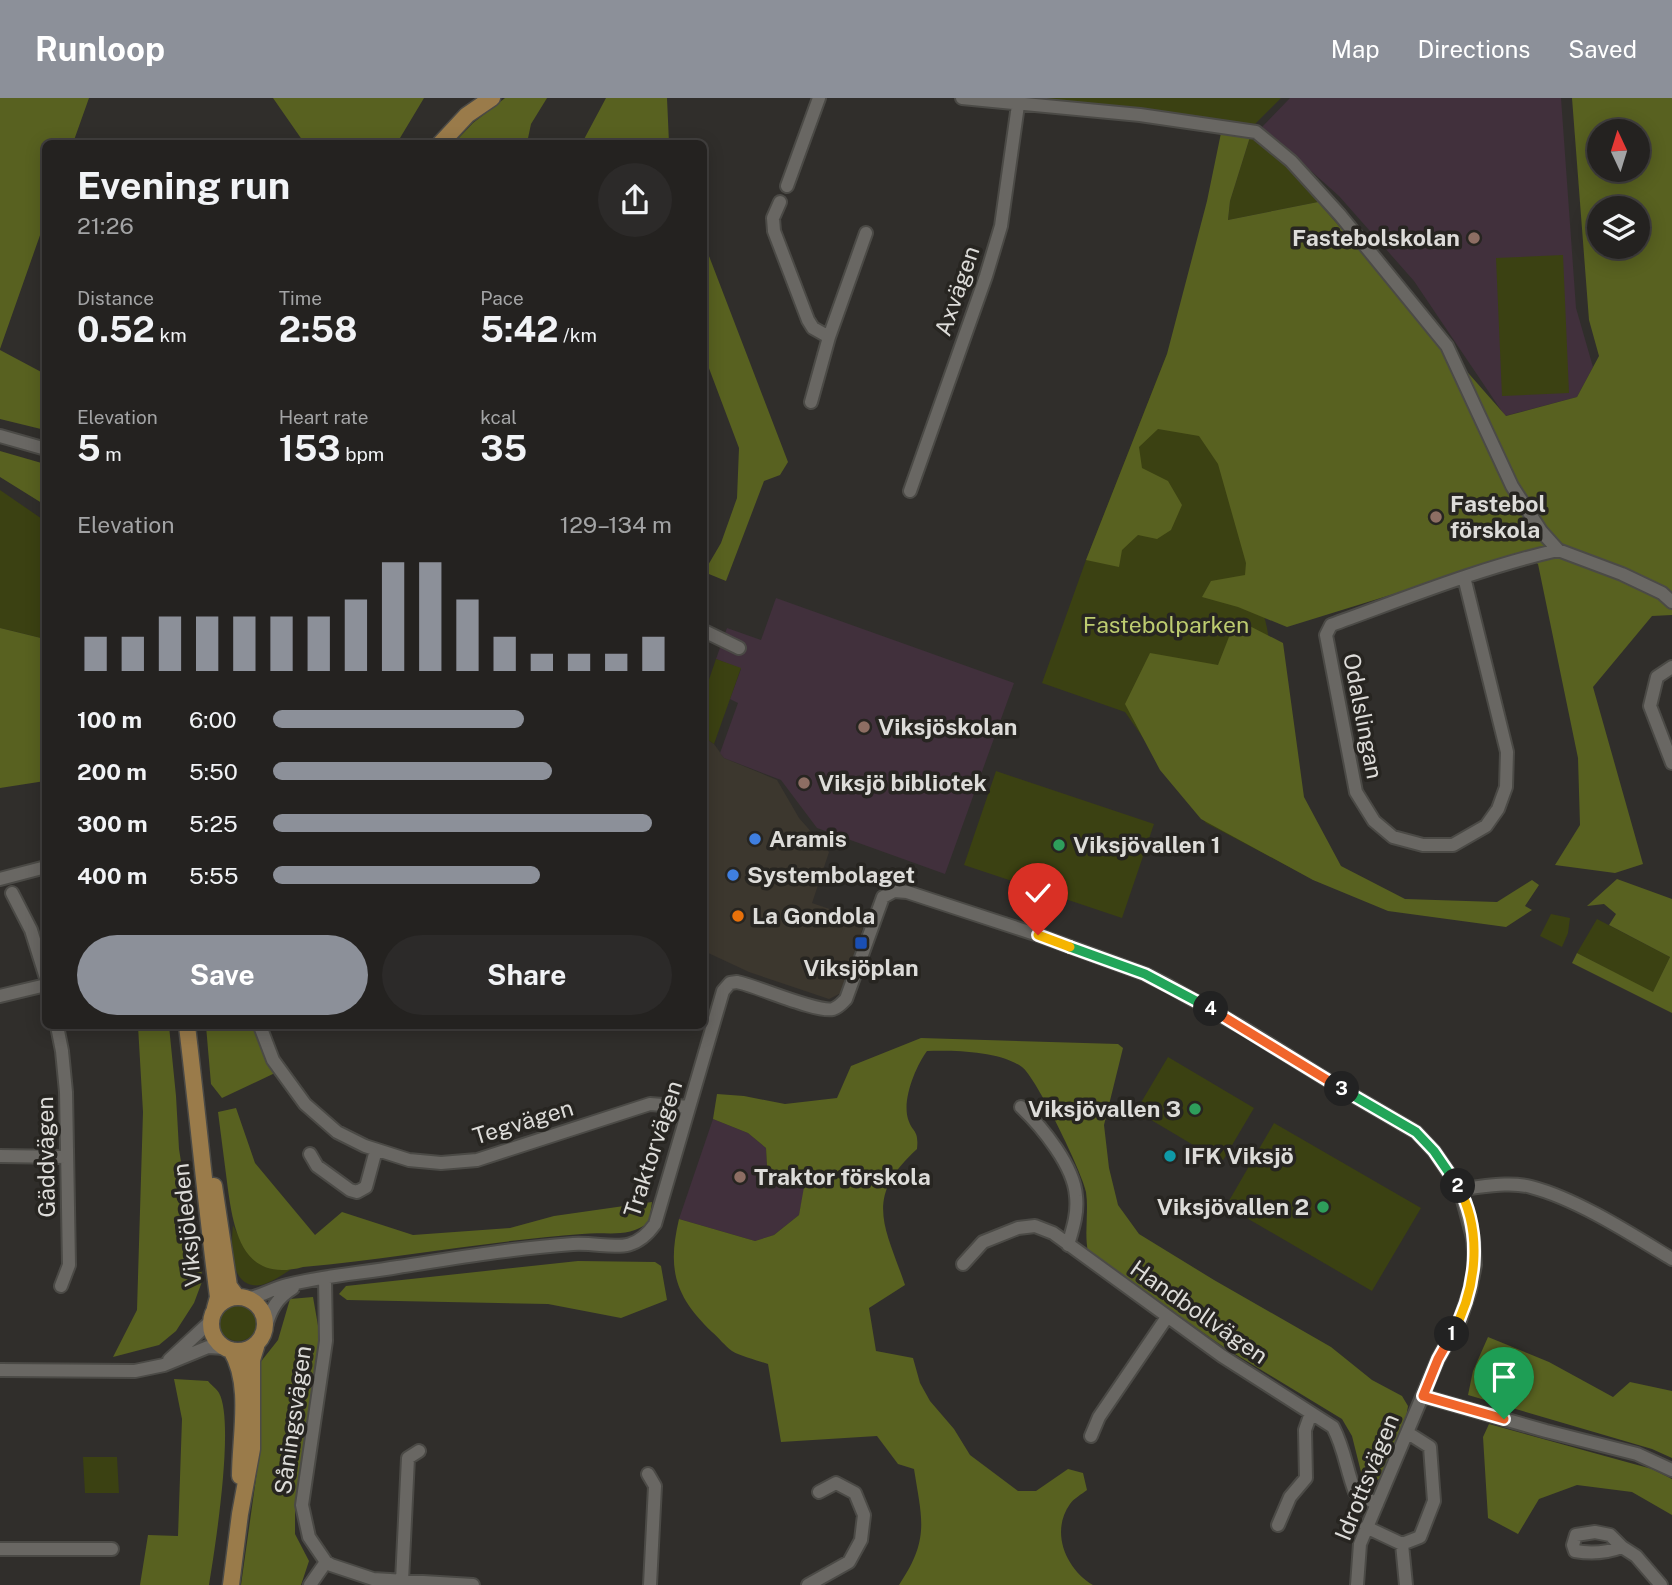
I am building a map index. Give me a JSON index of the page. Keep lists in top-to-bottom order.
{
  "streets": {
    "main road": ["Viksjöleden"],
    "street": [
      "Axvägen",
      "Odalslingan",
      "Tegvägen",
      "Traktorvägen",
      "Gäddvägen",
      "Handbollvägen",
      "Såningsvägen",
      "Idrottsvägen"
    ]
  },
  "crossings": [
    ["Tegvägen", "Traktorvägen"],
    ["Traktorvägen", "Viksjöleden"],
    ["Traktorvägen", "Såningsvägen"],
    ["Traktorvägen", "Idrottsvägen"],
    ["Handbollvägen", "Idrottsvägen"]
  ],
  "parks": ["Fastebolparken"],
  "places": {
    "other": [
      "Fastebolskolan",
      "Fastebol förskola",
      "Viksjöskolan",
      "Viksjö bibliotek",
      "Aramis",
      "Viksjövallen 1",
      "Systembolaget",
      "La Gondola",
      "Viksjövallen 3",
      "IFK Viksjö",
      "Traktor förskola",
      "Viksjövallen 2"
    ],
    "transit": ["Viksjöplan"]
  },
  "north": "top",
  "page": {
    "header": "Runloop",
    "nav": ["Map", "Directions", "Saved"],
    "heading": ["Evening run", "21:26"],
    "stats": [
      ["Distance", "0.52 km"],
      ["Time", "2:58"],
      ["Pace", "5:42 /km"],
      ["Elevation", "5 m"],
      ["Heart rate", "153 bpm"],
      ["kcal", "35"]
    ],
    "chart": ["Elevation", "129–134 m"],
    "list": [
      {
        "name": "100 m",
        "note": "6:00"
      },
      {
        "name": "200 m",
        "note": "5:50"
      },
      {
        "name": "300 m",
        "note": "5:25"
      },
      {
        "name": "400 m",
        "note": "5:55"
      }
    ],
    "buttons": ["Save", "Share"],
    "pins": [
      "4",
      "3",
      "2",
      "1"
    ]
  }
}
